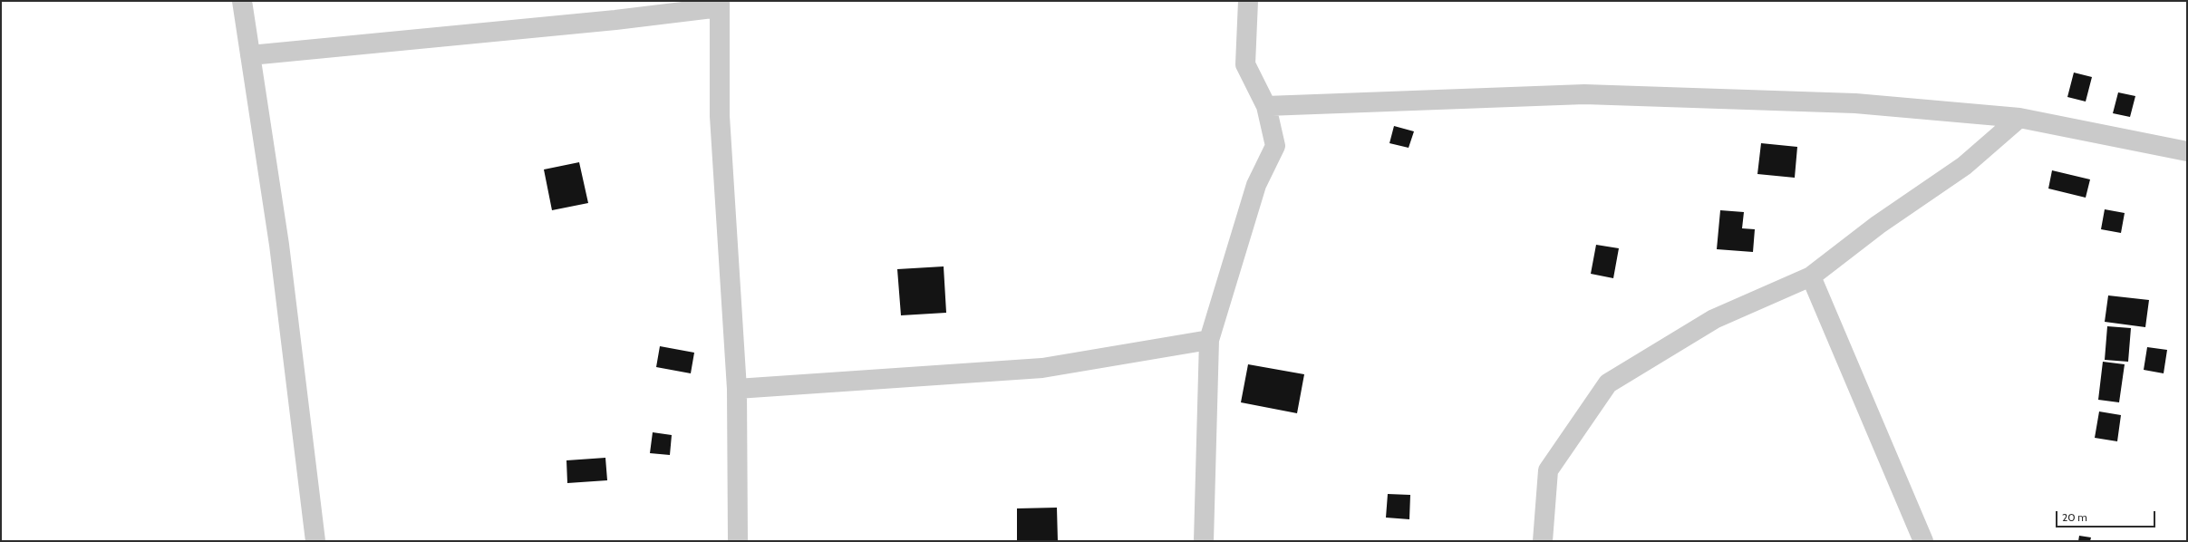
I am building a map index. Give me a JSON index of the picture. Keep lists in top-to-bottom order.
{
  "scale_bar": "20 m"
}
